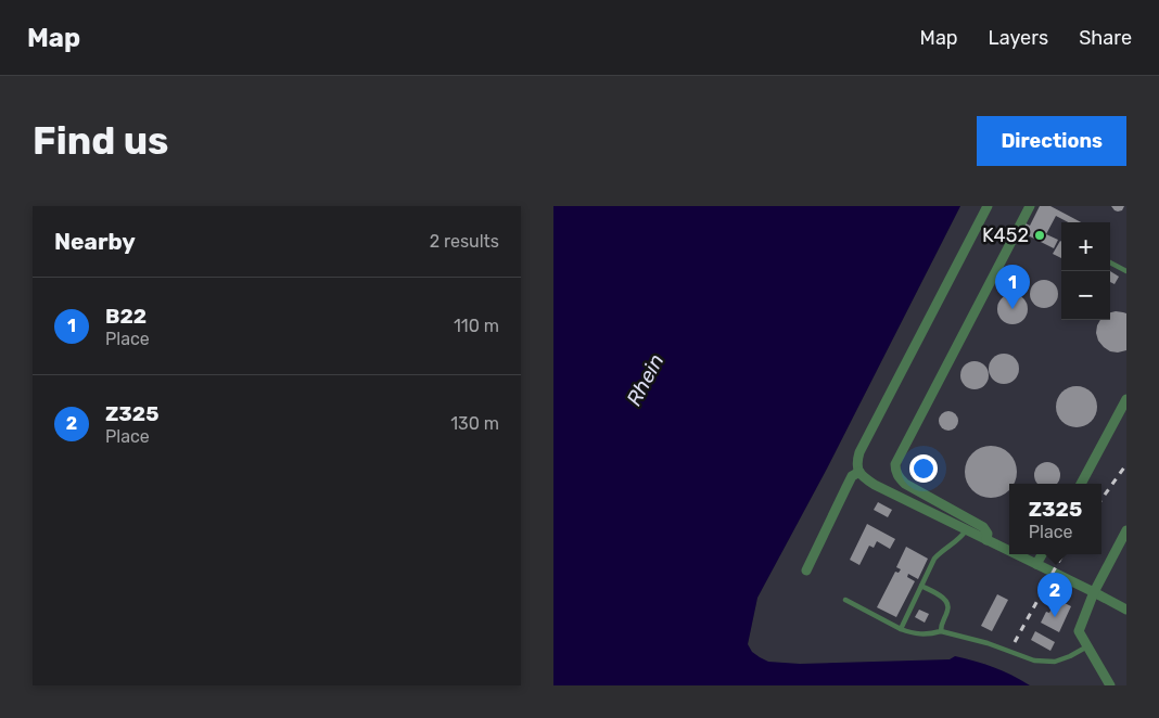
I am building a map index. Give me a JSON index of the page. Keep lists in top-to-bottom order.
{
  "water": ["Rhein"],
  "places": ["K452"],
  "page": {
    "header": "Map",
    "nav": ["Map", "Layers", "Share"],
    "buttons": "Directions",
    "title": "Find us",
    "heading": ["Nearby", "2 results"],
    "map_buttons": ["+", "−"],
    "pins": ["1", "2"],
    "list": [
      {
        "mark": "1",
        "name": "B22",
        "note": "Place",
        "value": "110 m"
      },
      {
        "mark": "2",
        "name": "Z325",
        "note": "Place",
        "value": "130 m"
      }
    ],
    "popup": ["Z325", "Place"]
  }
}
